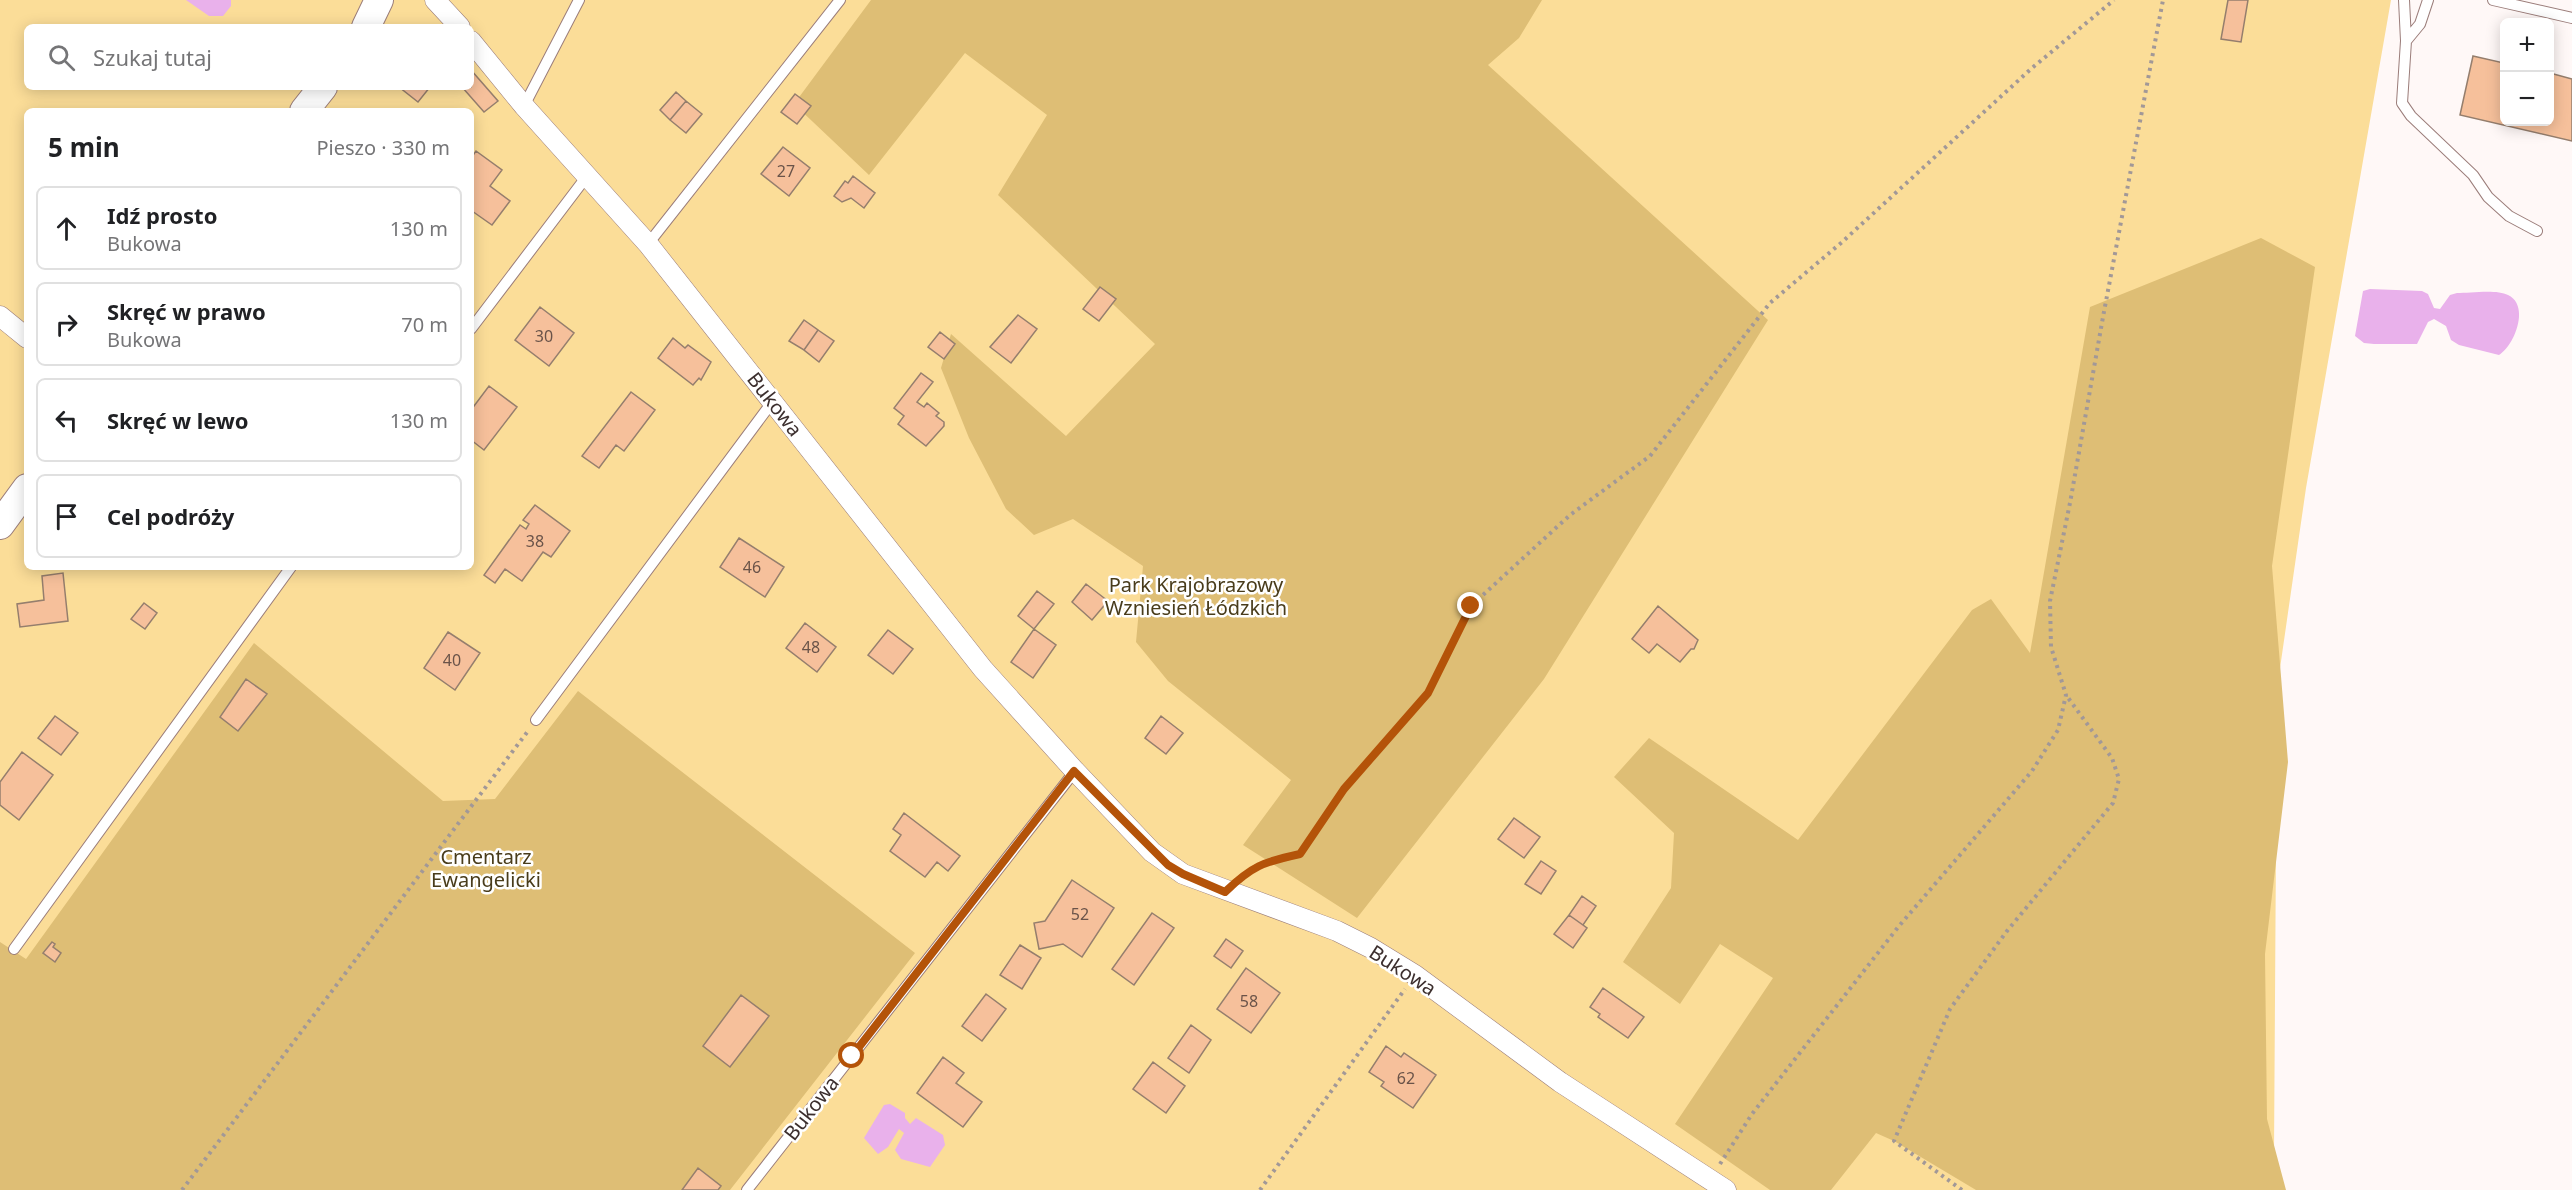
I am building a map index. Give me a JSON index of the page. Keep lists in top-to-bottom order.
{
  "streets": {
    "street": ["Bukowa"]
  },
  "parks": ["Park Krajobrazowy Wzniesień Łódzkich", "Cmentarz Ewangelicki"],
  "house_numbers": [
    "27",
    "30",
    "38",
    "46",
    "48",
    "40",
    "52",
    "58",
    "62"
  ],
  "page": {
    "map_buttons": ["+", "−"],
    "search": "Szukaj tutaj",
    "heading": ["5 min", "Pieszo · 330 m"],
    "list": [
      ["Idź prosto", "Bukowa", "130 m"],
      ["Skręć w prawo", "Bukowa", "70 m"],
      ["Skręć w lewo", "130 m"],
      "Cel podróży"
    ]
  }
}
